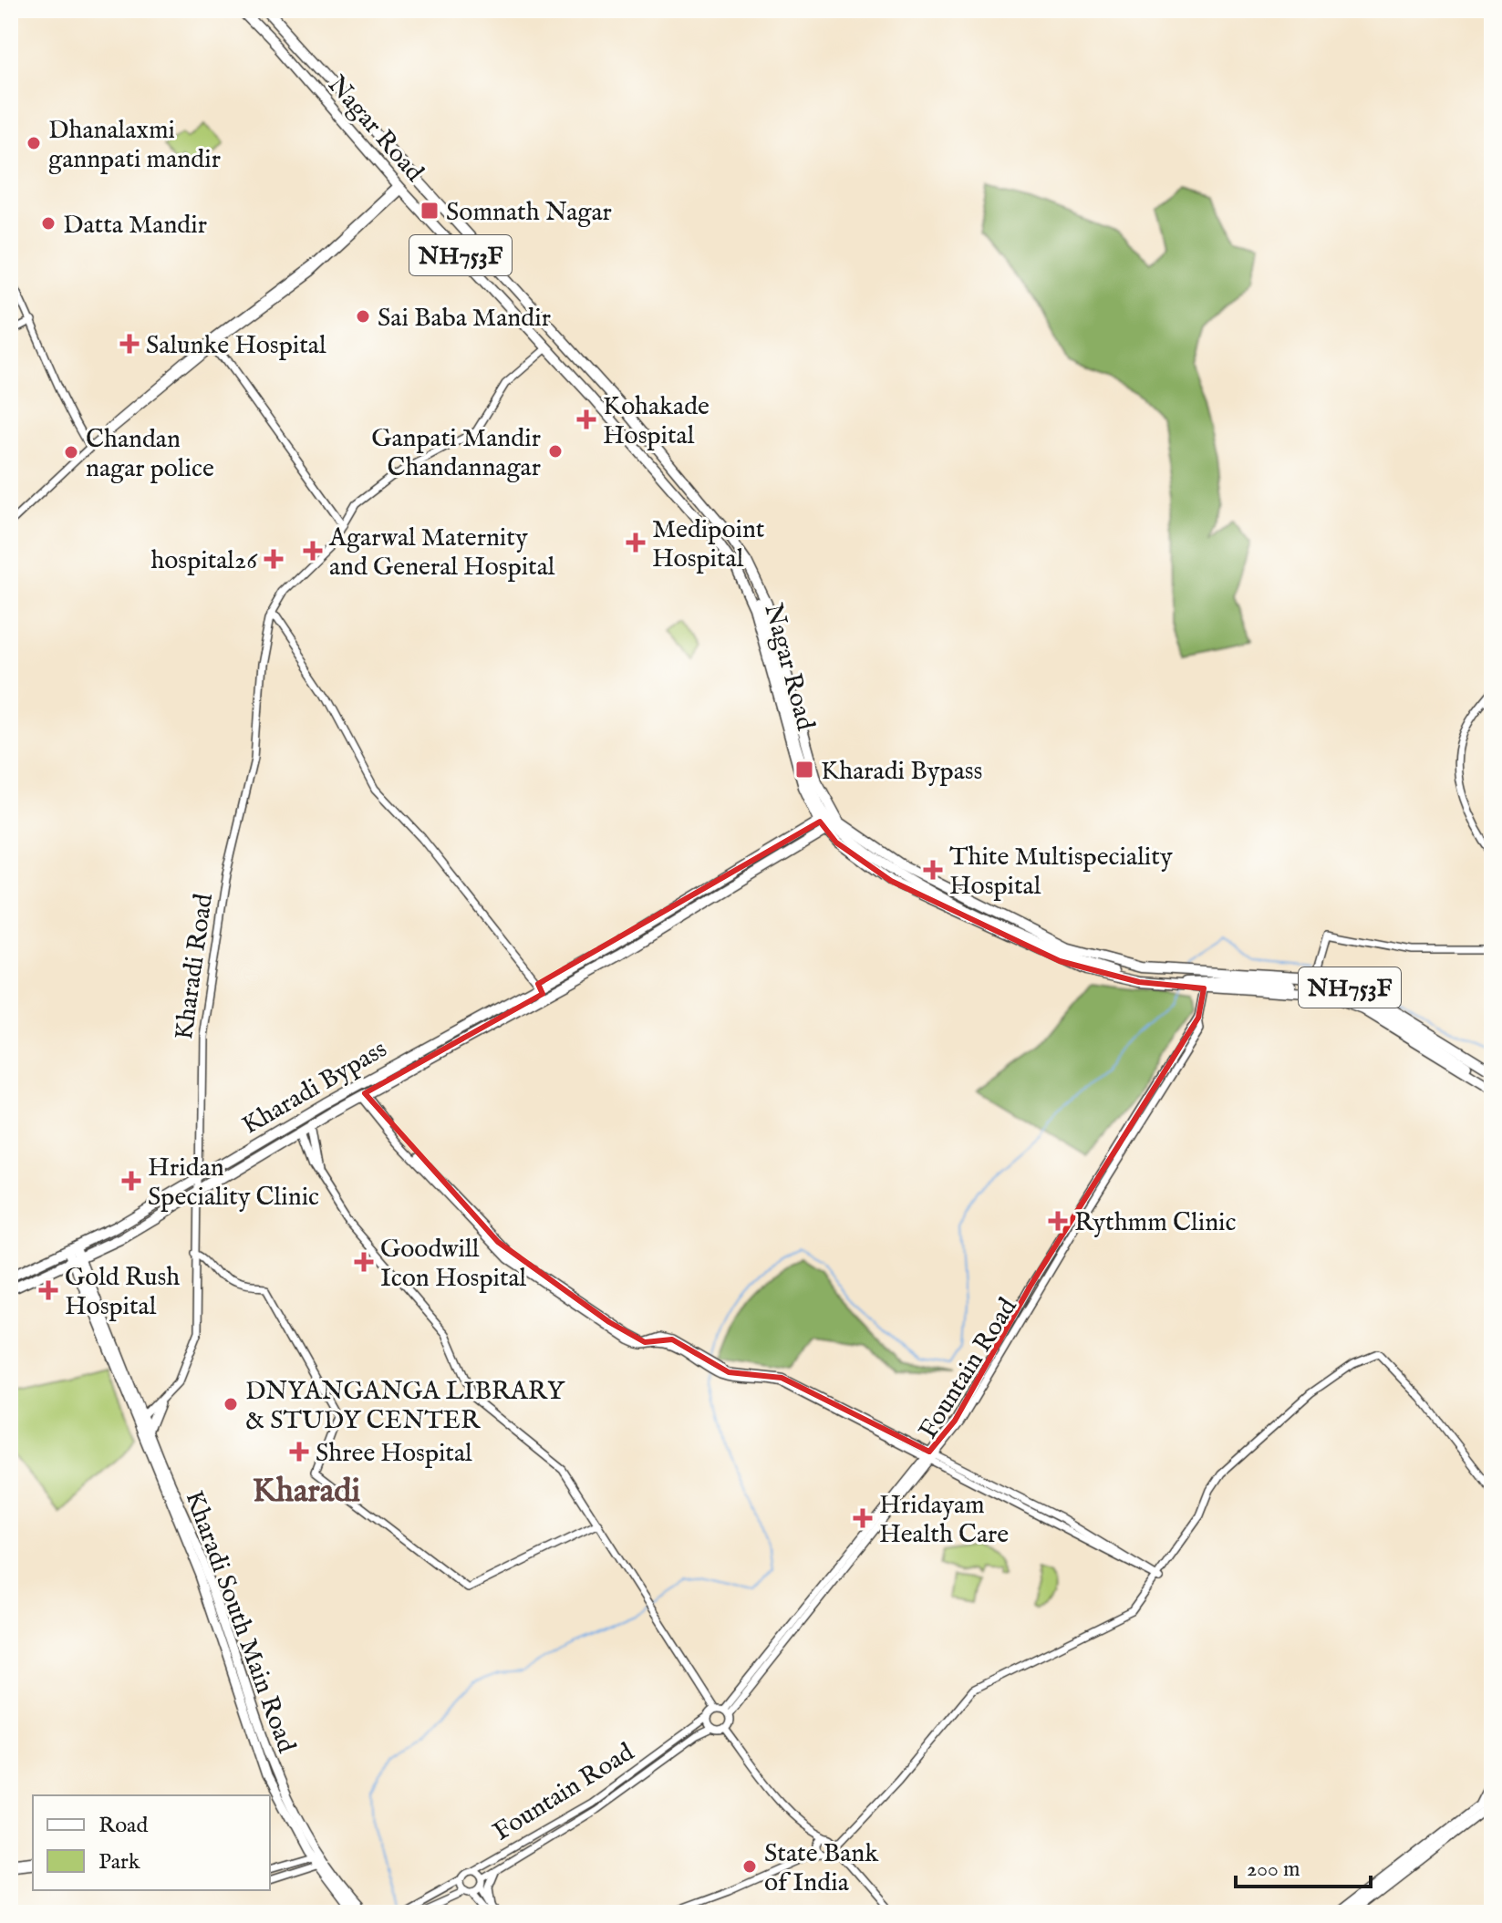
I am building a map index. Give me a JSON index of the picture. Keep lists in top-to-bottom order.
{
  "streets": {
    "highway": ["Nagar Road", "NH753F", "Kharadi Bypass"],
    "main road": ["Kharadi South Main Road"],
    "street": ["Kharadi Road", "Fountain Road"]
  },
  "crossings": [
    ["Nagar Road", "Kharadi Road"],
    ["Nagar Road", "Kharadi Bypass"],
    ["NH753F", "Fountain Road"],
    ["Kharadi Road", "Kharadi Bypass"],
    ["Kharadi Road", "Kharadi South Main Road"],
    ["Kharadi Bypass", "Kharadi South Main Road"]
  ],
  "districts": ["Kharadi"],
  "places": {
    "other": [
      "Dhanalaxmi gannpati mandir",
      "Datta Mandir",
      "Sai Baba Mandir",
      "Ganpati Mandir Chandannagar",
      "Chandan nagar police",
      "DNYANGANGA LIBRARY & STUDY CENTER",
      "State Bank of India"
    ],
    "transit": ["Somnath Nagar", "Kharadi Bypass"],
    "health": [
      "Salunke Hospital",
      "Kohakade Hospital",
      "Medipoint Hospital",
      "Agarwal Maternity and General Hospital",
      "hospital26",
      "Thite Multispeciality Hospital",
      "Hridan Speciality Clinic",
      "Rythmm Clinic",
      "Goodwill Icon Hospital",
      "Gold Rush Hospital",
      "Shree Hospital",
      "Hridayam Health Care"
    ]
  },
  "legend": ["Road", "Park"],
  "scale_bar": "200 m"
}
